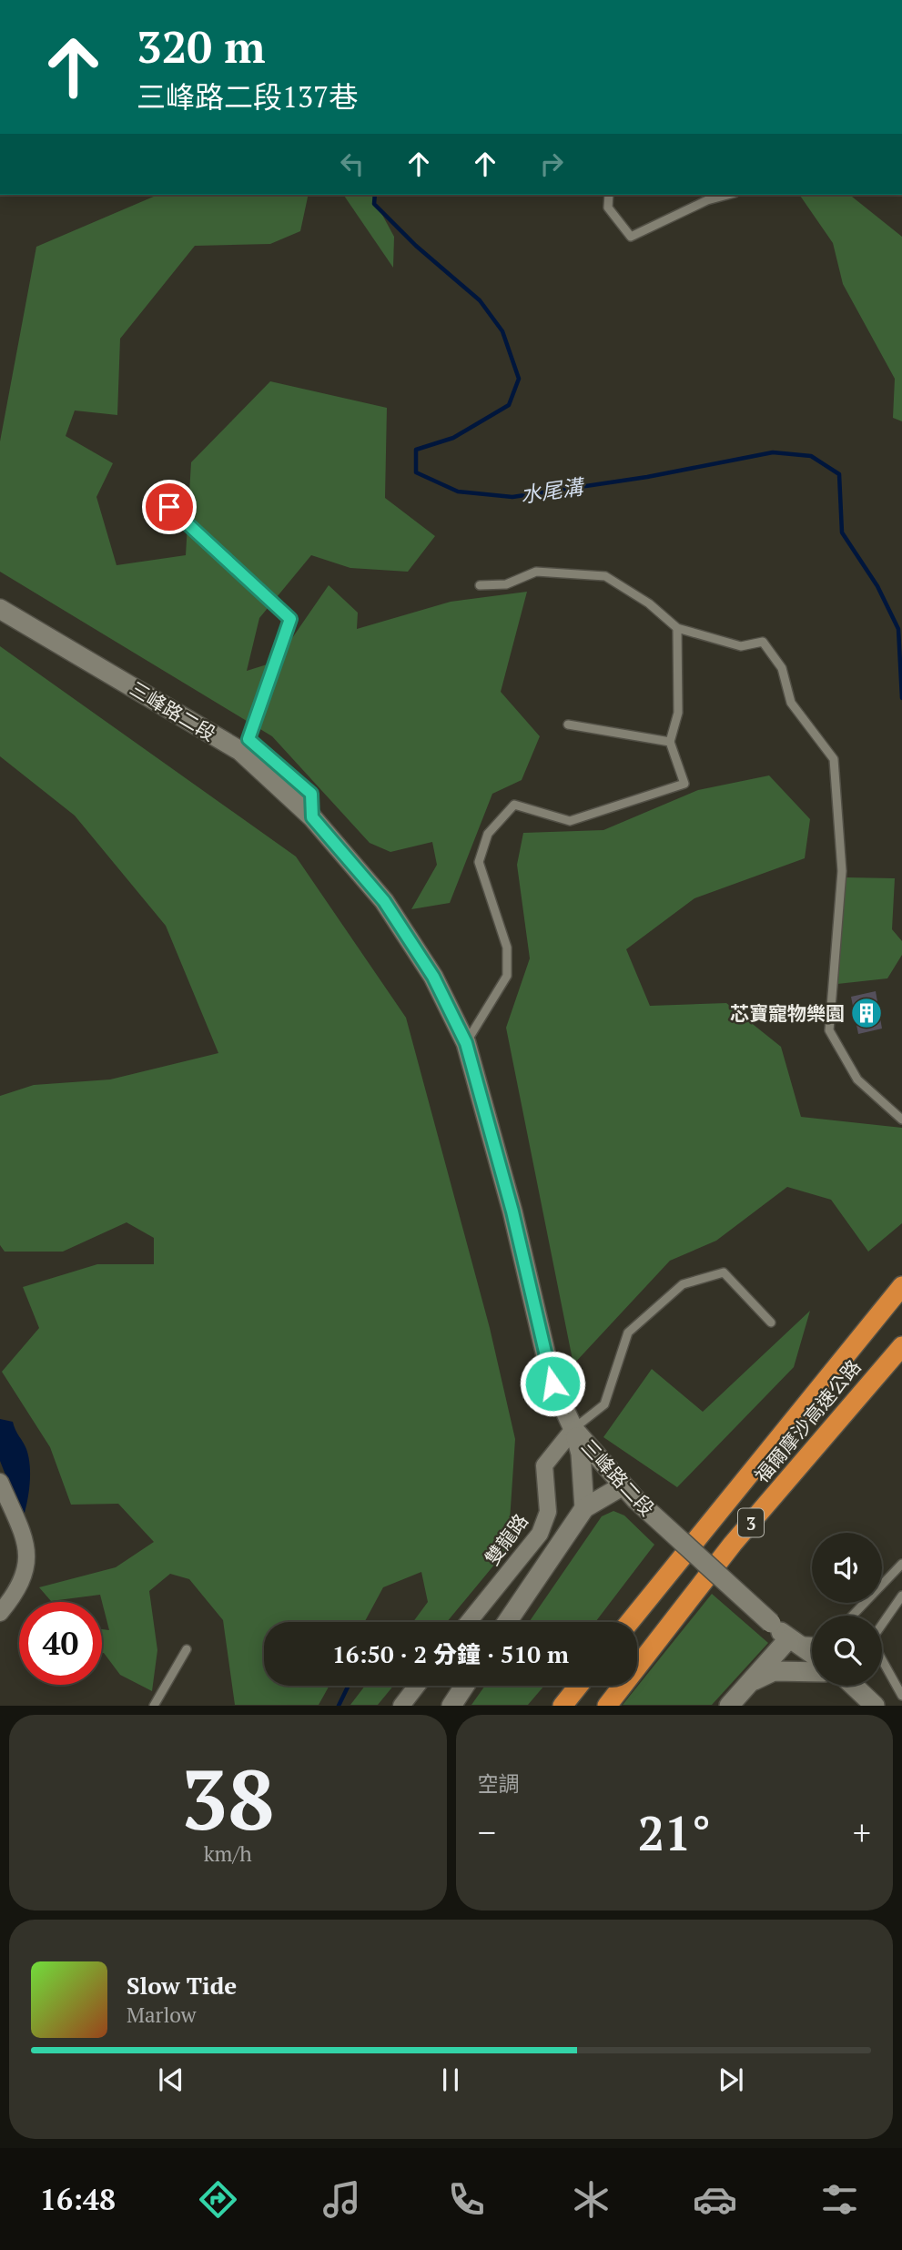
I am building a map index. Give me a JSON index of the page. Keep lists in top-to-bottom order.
{
  "streets": {
    "highway": ["福爾摩沙高速公路", "3"],
    "street": ["三峰路二段", "雙龍路"]
  },
  "crossings": [
    ["三峰路二段", "雙龍路"]
  ],
  "water": ["水尾溝"],
  "places": {
    "building": ["芯寶寵物樂園"]
  },
  "page": {
    "turn": ["320 m", "三峰路二段137巷"],
    "limit": "40",
    "trip": "16:50 · 2 分鐘 · 510 m",
    "tile": [
      ["38", "km/h"],
      "空調"
    ],
    "heat": ["−", "21°", "+"],
    "song": ["Slow Tide", "Marlow"],
    "tabs": "16:48"
  }
}
